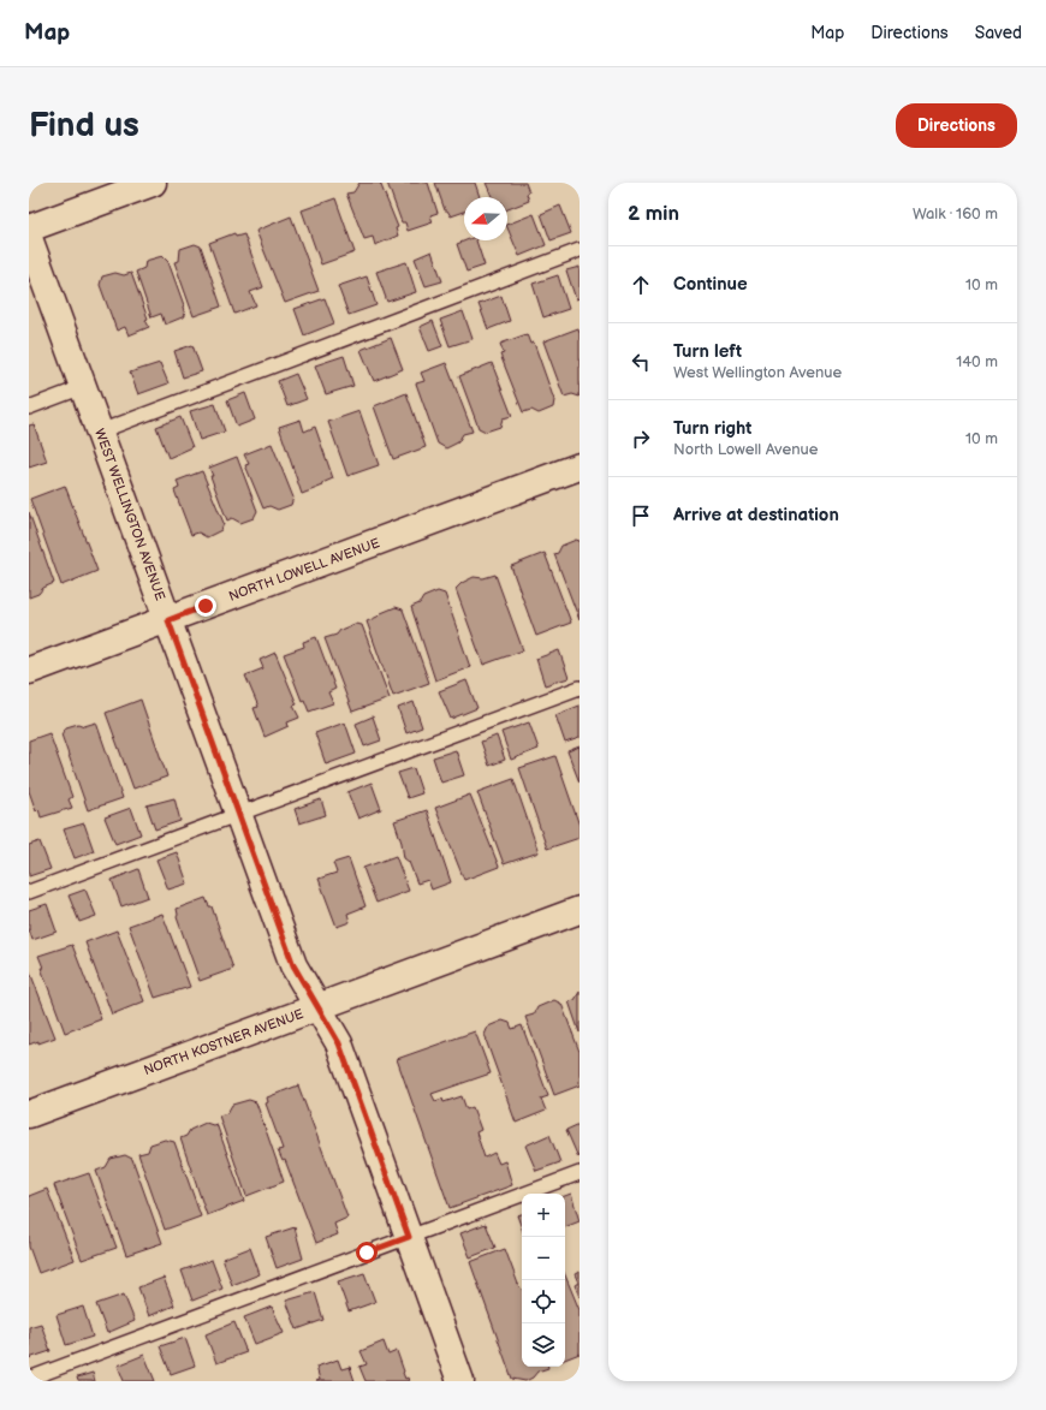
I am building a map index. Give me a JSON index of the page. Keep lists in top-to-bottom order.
{
  "streets": {
    "street": ["WEST WELLINGTON AVENUE", "NORTH LOWELL AVENUE", "NORTH KOSTNER AVENUE"]
  },
  "crossings": [
    ["WEST WELLINGTON AVENUE", "NORTH LOWELL AVENUE"],
    ["WEST WELLINGTON AVENUE", "NORTH KOSTNER AVENUE"]
  ],
  "north": "left",
  "page": {
    "header": "Map",
    "nav": ["Map", "Directions", "Saved"],
    "buttons": "Directions",
    "title": "Find us",
    "heading": ["2 min", "Walk · 160 m"],
    "list": [
      ["Continue", "10 m"],
      ["Turn left", "West Wellington Avenue", "140 m"],
      ["Turn right", "North Lowell Avenue", "10 m"],
      "Arrive at destination"
    ],
    "map_buttons": ["+", "−"]
  }
}
